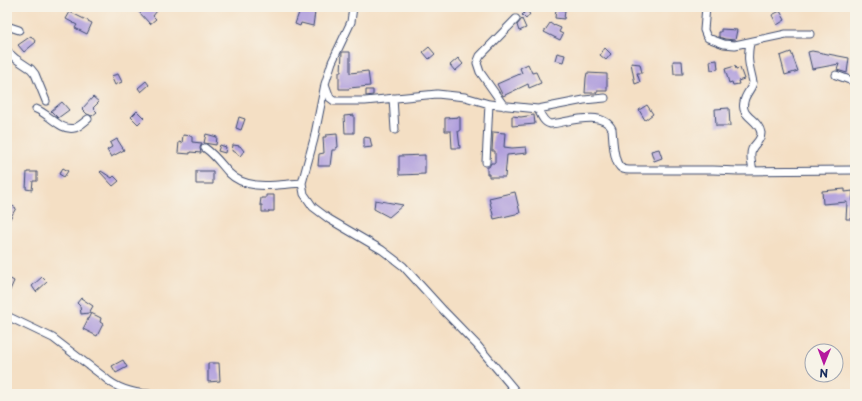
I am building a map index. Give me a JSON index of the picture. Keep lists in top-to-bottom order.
{
  "north": "bottom"
}
